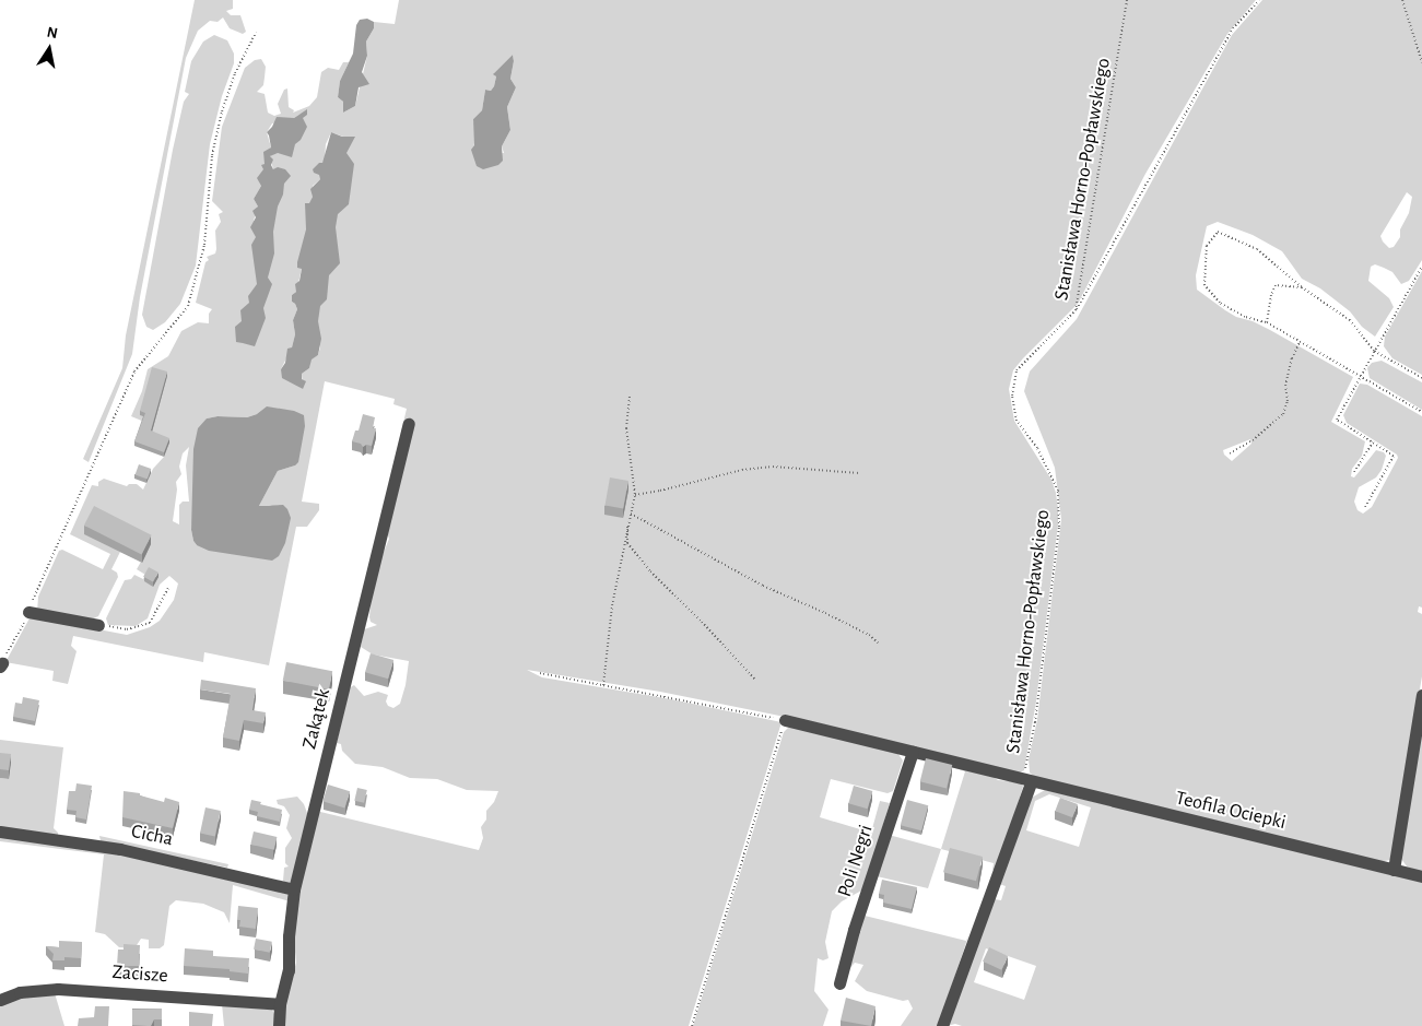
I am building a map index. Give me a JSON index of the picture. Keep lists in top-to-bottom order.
{
  "streets": {
    "street": [
      "Zakątek",
      "Teofila Ociepki",
      "Cicha",
      "Poli Negri",
      "Zacisze"
    ],
    "path": ["Stanisława Horno-Popławskiego"]
  },
  "crossings": [
    ["Stanisława Horno-Popławskiego", "Teofila Ociepki"],
    ["Zakątek", "Cicha"],
    ["Zakątek", "Zacisze"],
    ["Teofila Ociepki", "Poli Negri"]
  ],
  "north": "top"
}
